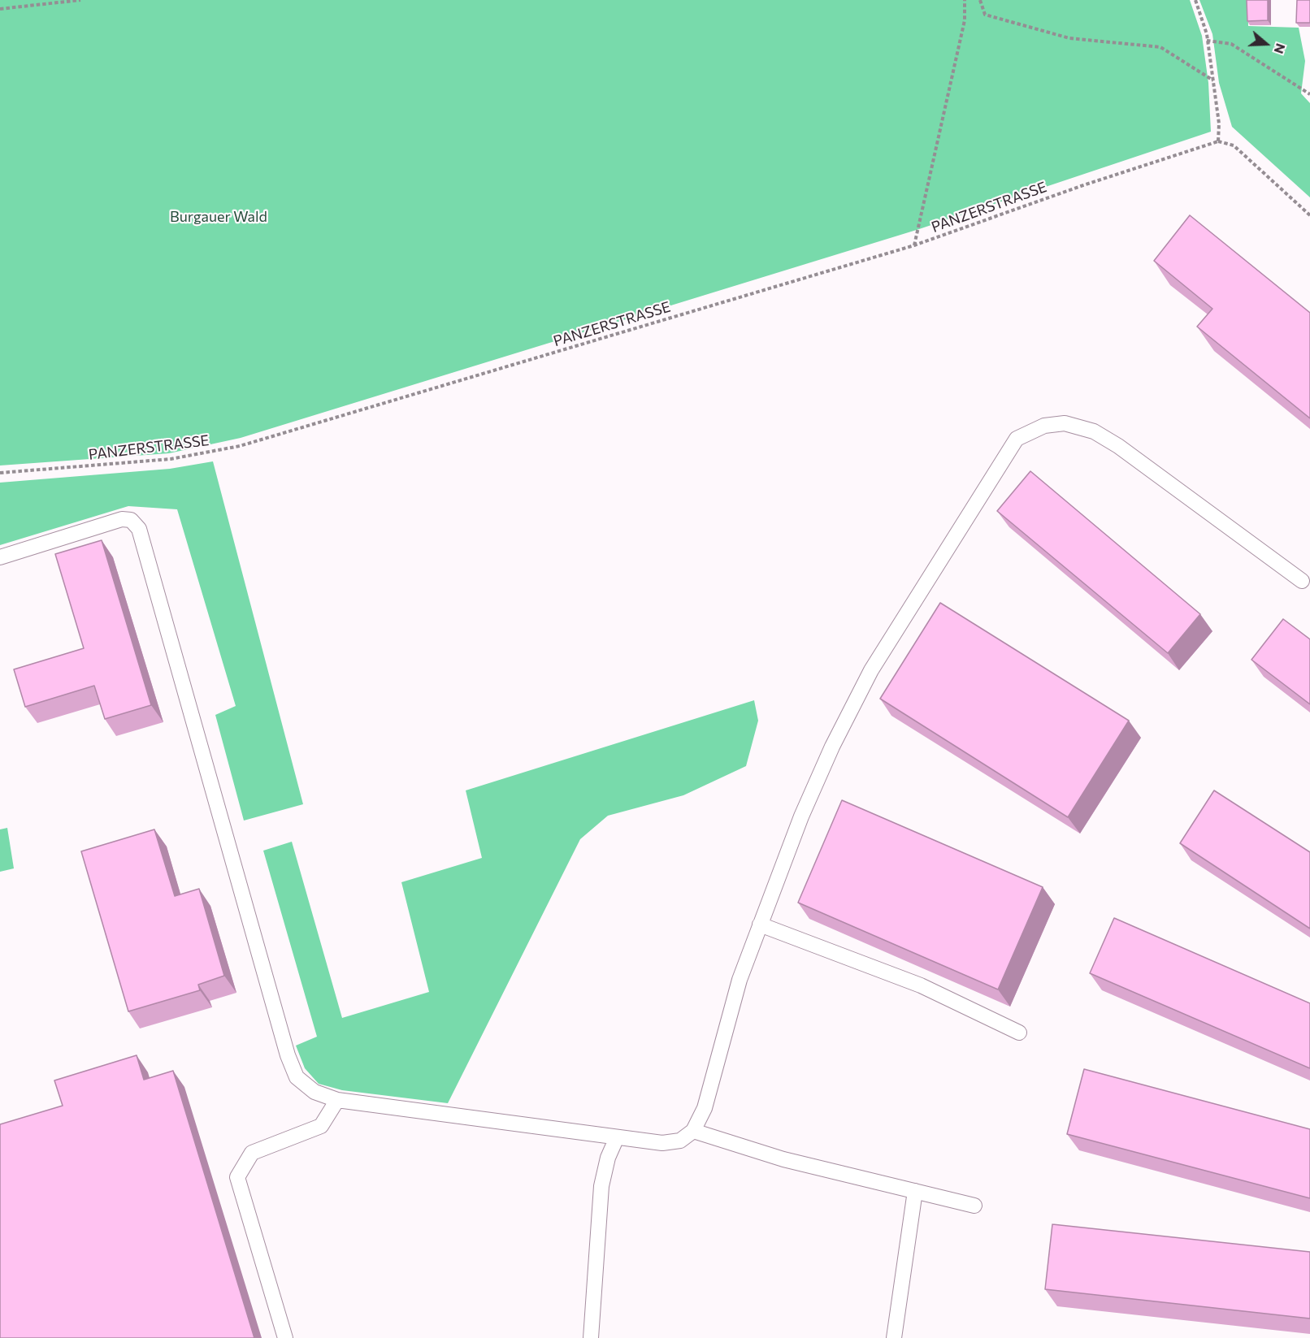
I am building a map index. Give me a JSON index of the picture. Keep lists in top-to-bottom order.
{
  "streets": {
    "path": ["PANZERSTRASSE"]
  },
  "parks": ["Burgauer Wald"],
  "north": "right"
}
